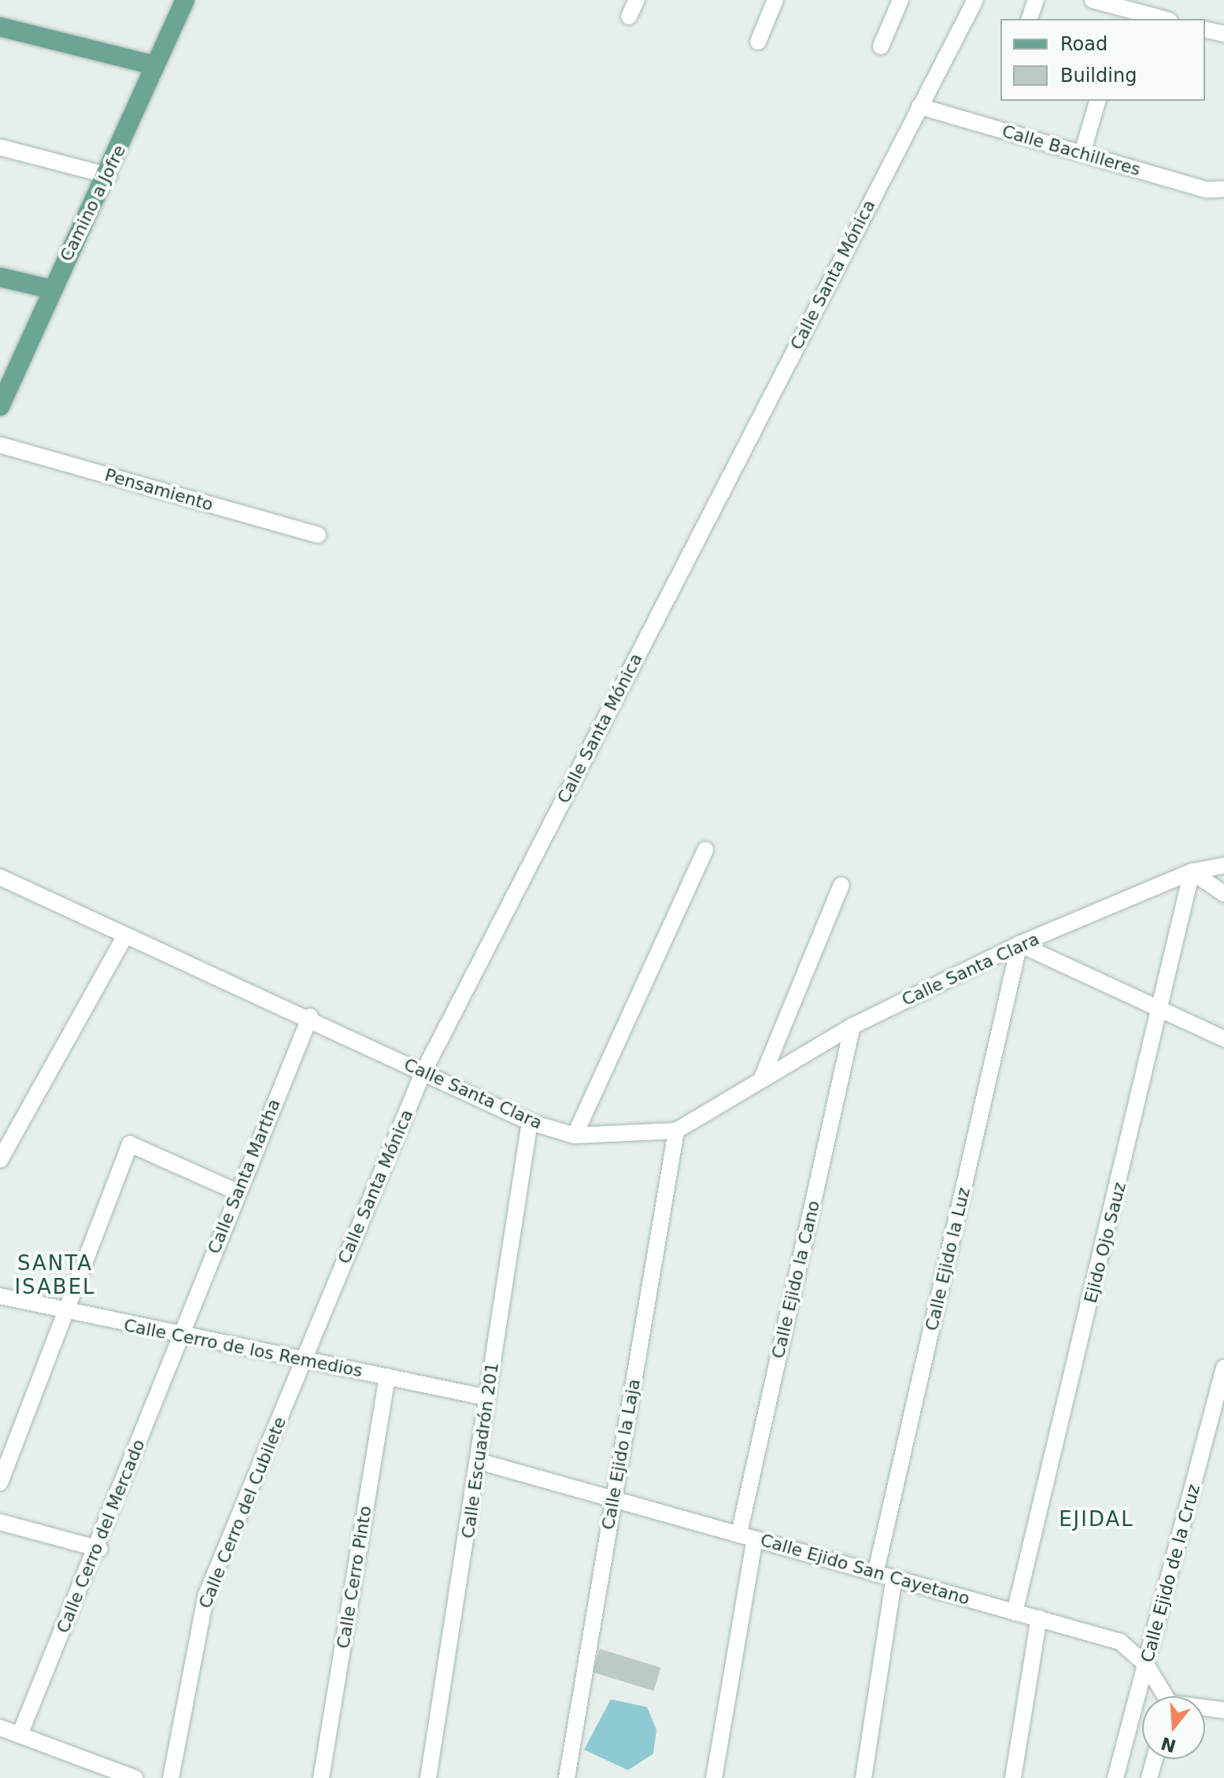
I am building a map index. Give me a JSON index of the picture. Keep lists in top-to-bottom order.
{
  "streets": {
    "main road": ["Camino a Jofre"],
    "street": [
      "Calle Bachilleres",
      "Calle Santa Mónica",
      "Pensamiento",
      "Calle Santa Clara",
      "Calle Santa Martha",
      "Ejido Ojo Sauz",
      "Calle Ejido la Luz",
      "Calle Ejido la Cano",
      "Calle Cerro de los Remedios",
      "Calle Escuadrón 201",
      "Calle Ejido la Laja",
      "Calle Cerro del Cubilete",
      "Calle Cerro del Mercado",
      "Calle Ejido San Cayetano",
      "Calle Ejido de la Cruz",
      "Calle Cerro Pinto"
    ]
  },
  "crossings": [
    ["Calle Bachilleres", "Calle Santa Mónica"],
    ["Calle Santa Mónica", "Calle Santa Clara"],
    ["Calle Santa Mónica", "Calle Cerro de los Remedios"],
    ["Calle Santa Mónica", "Calle Cerro del Cubilete"],
    ["Calle Santa Clara", "Calle Santa Martha"],
    ["Calle Santa Clara", "Ejido Ojo Sauz"],
    ["Calle Santa Clara", "Calle Ejido la Luz"],
    ["Calle Santa Clara", "Calle Ejido la Cano"],
    ["Calle Santa Clara", "Calle Escuadrón 201"],
    ["Calle Santa Clara", "Calle Ejido la Laja"],
    ["Calle Santa Martha", "Calle Cerro de los Remedios"],
    ["Calle Santa Martha", "Calle Cerro del Mercado"],
    ["Ejido Ojo Sauz", "Calle Ejido San Cayetano"],
    ["Calle Ejido la Luz", "Calle Ejido San Cayetano"],
    ["Calle Ejido la Cano", "Calle Ejido San Cayetano"],
    ["Calle Cerro de los Remedios", "Calle Escuadrón 201"],
    ["Calle Cerro de los Remedios", "Calle Cerro del Cubilete"],
    ["Calle Cerro de los Remedios", "Calle Cerro del Mercado"],
    ["Calle Cerro de los Remedios", "Calle Cerro Pinto"],
    ["Calle Escuadrón 201", "Calle Ejido San Cayetano"],
    ["Calle Ejido la Laja", "Calle Ejido San Cayetano"],
    ["Calle Ejido San Cayetano", "Calle Ejido de la Cruz"]
  ],
  "districts": ["SANTA ISABEL", "EJIDAL"],
  "legend": ["Road", "Building"],
  "north": "bottom"
}
